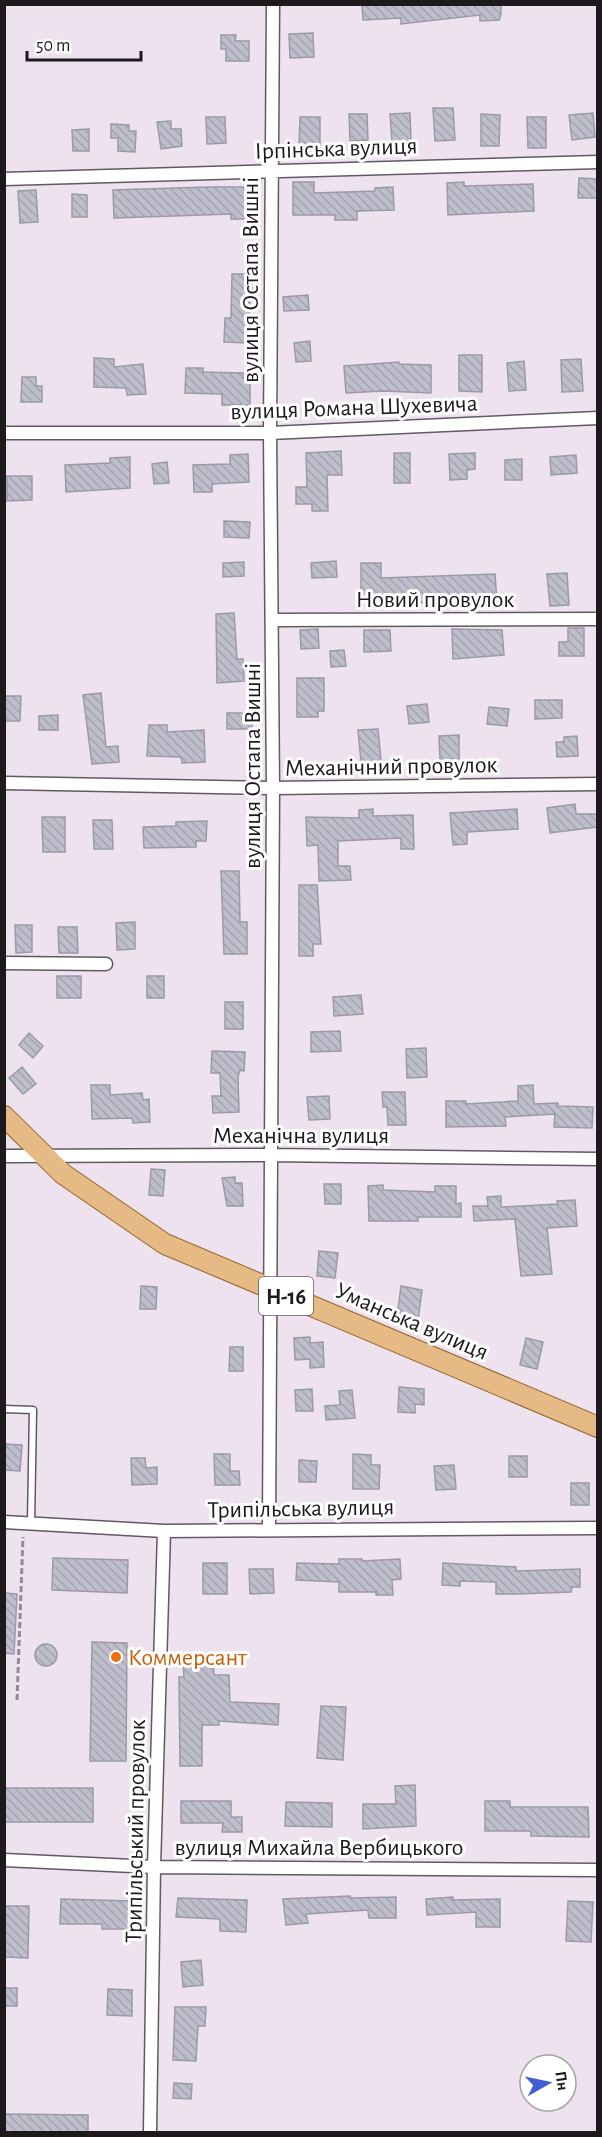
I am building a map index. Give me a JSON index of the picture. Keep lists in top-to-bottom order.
{
  "streets": {
    "main road": ["Н-16", "Уманська вулиця"],
    "street": [
      "Ірпінська вулиця",
      "вулиця Остапа Вишні",
      "вулиця Романа Шухевича",
      "Новий провулок",
      "Механічний провулок",
      "Механічна вулиця",
      "Трипільська вулиця",
      "Трипільський провулок",
      "вулиця Михайла Вербицького"
    ]
  },
  "crossings": [
    ["Ірпінська вулиця", "вулиця Остапа Вишні"],
    ["вулиця Остапа Вишні", "вулиця Романа Шухевича"],
    ["вулиця Остапа Вишні", "Новий провулок"],
    ["вулиця Остапа Вишні", "Механічний провулок"],
    ["вулиця Остапа Вишні", "Механічна вулиця"],
    ["вулиця Остапа Вишні", "Уманська вулиця"],
    ["вулиця Остапа Вишні", "Трипільська вулиця"],
    ["Механічна вулиця", "Уманська вулиця"],
    ["Трипільська вулиця", "Трипільський провулок"],
    ["Трипільський провулок", "вулиця Михайла Вербицького"]
  ],
  "places": ["Коммерсант"],
  "scale_bar": "50 m",
  "north": "right"
}
